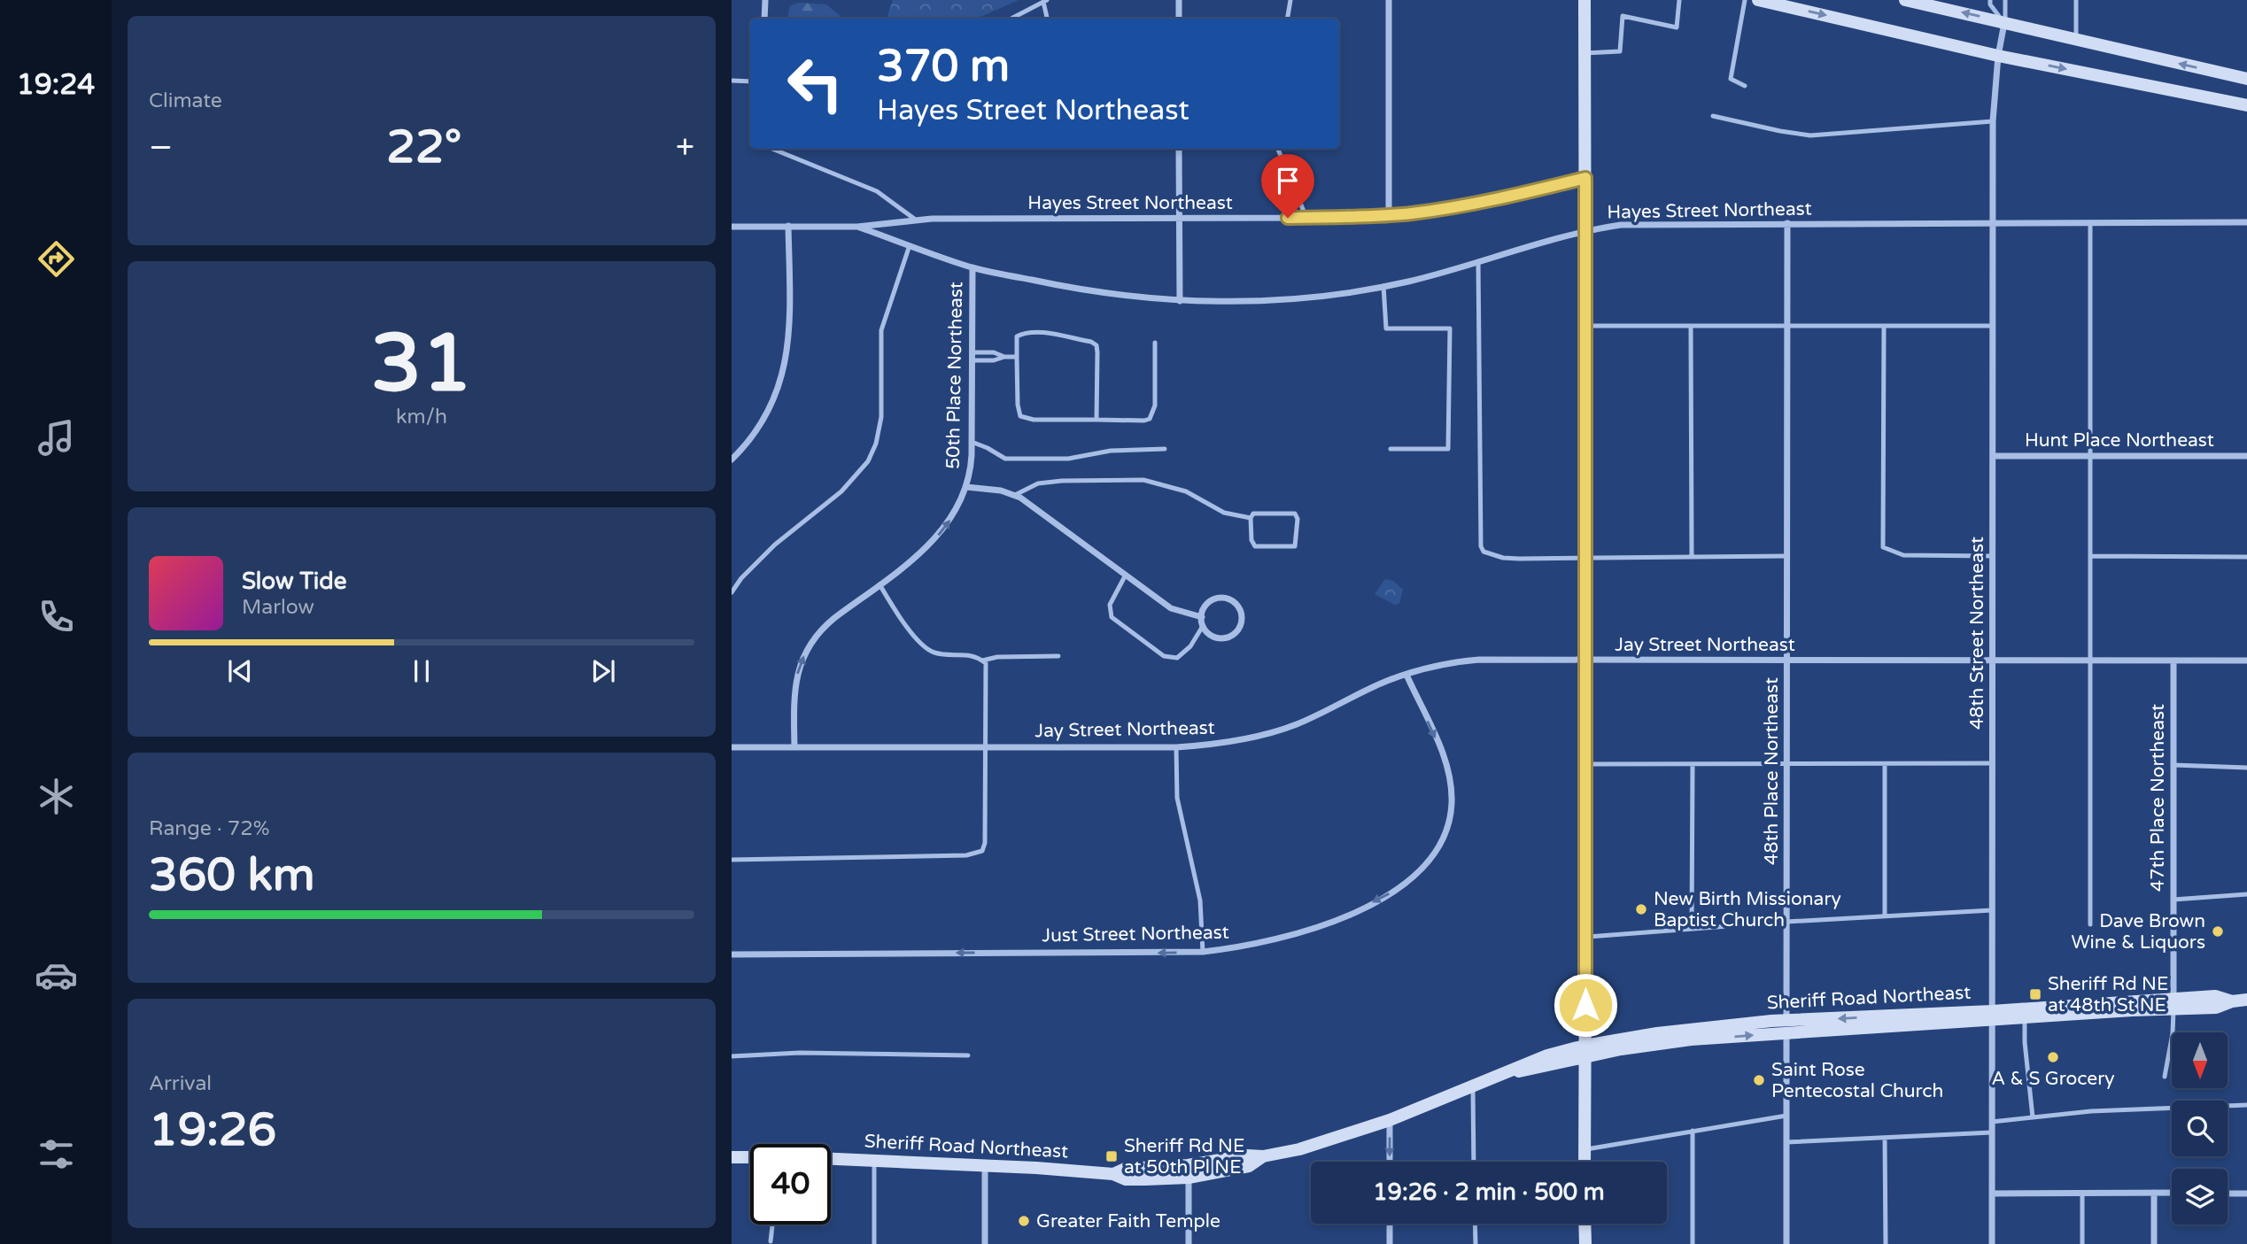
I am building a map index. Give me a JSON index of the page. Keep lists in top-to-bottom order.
{
  "streets": {
    "main road": ["Sheriff Road Northeast"],
    "street": [
      "Hayes Street Northeast",
      "50th Place Northeast",
      "Hunt Place Northeast",
      "48th Street Northeast",
      "Jay Street Northeast",
      "48th Place Northeast",
      "47th Place Northeast",
      "Just Street Northeast"
    ]
  },
  "crossings": [
    ["Hayes Street Northeast", "50th Place Northeast"],
    ["Hayes Street Northeast", "48th Street Northeast"],
    ["Hayes Street Northeast", "48th Place Northeast"],
    ["50th Place Northeast", "Jay Street Northeast"],
    ["Hunt Place Northeast", "48th Street Northeast"],
    ["48th Street Northeast", "Jay Street Northeast"],
    ["48th Street Northeast", "Sheriff Road Northeast"],
    ["Jay Street Northeast", "48th Place Northeast"],
    ["Jay Street Northeast", "47th Place Northeast"],
    ["Jay Street Northeast", "Just Street Northeast"],
    ["48th Place Northeast", "Sheriff Road Northeast"],
    ["47th Place Northeast", "Sheriff Road Northeast"]
  ],
  "one_way": ["50th Place Northeast"],
  "places": {
    "other": [
      "New Birth Missionary Baptist Church",
      "Dave Brown Wine & Liquors",
      "A & S Grocery",
      "Saint Rose Pentecostal Church",
      "Greater Faith Temple"
    ],
    "transit": ["Sheriff Rd NE at 48th St NE", "Sheriff Rd NE at 50th Pl NE"]
  },
  "north": "bottom",
  "page": {
    "tabs": "19:24",
    "tile": [
      "Climate",
      ["31", "km/h"],
      ["Range · 72%", "360 km"],
      ["Arrival", "19:26"]
    ],
    "turn": ["370 m", "Hayes Street Northeast"],
    "heat": ["−", "22°", "+"],
    "song": ["Slow Tide", "Marlow"],
    "limit": "40",
    "trip": "19:26 · 2 min · 500 m"
  }
}
